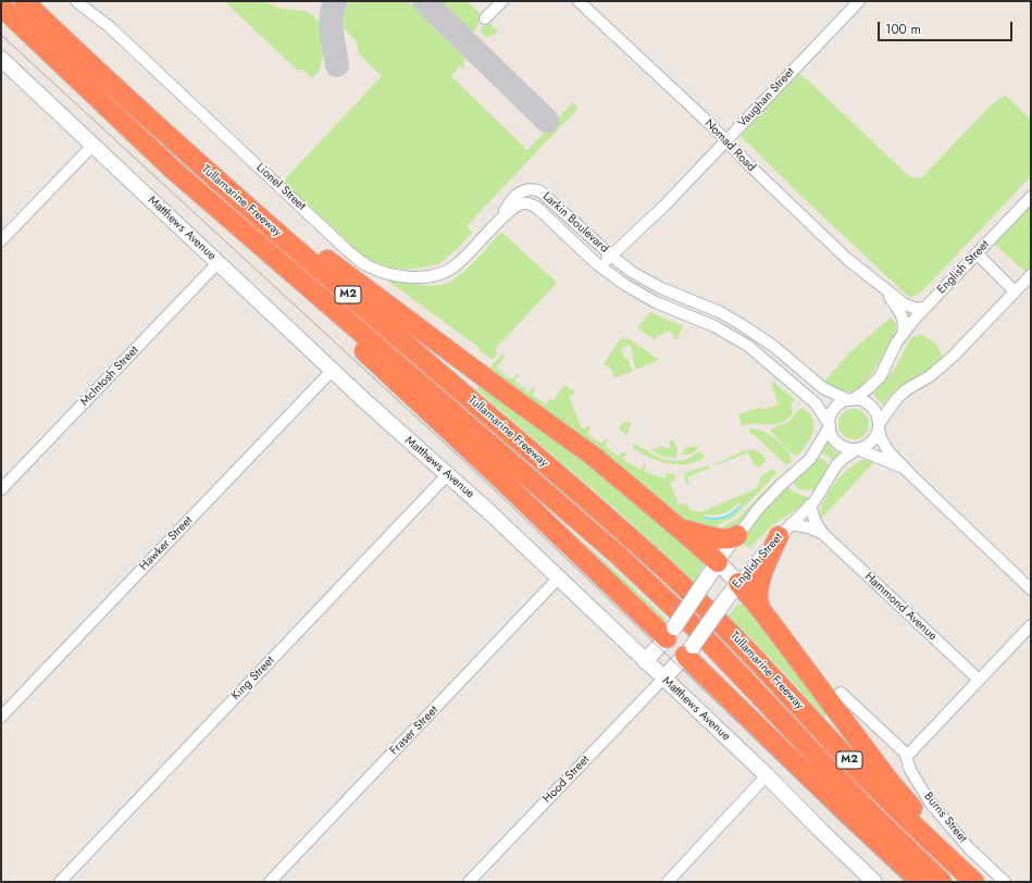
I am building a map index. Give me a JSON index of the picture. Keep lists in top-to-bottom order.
{
  "streets": {
    "highway": ["Tullamarine Freeway", "M2"],
    "main road": ["Matthews Avenue", "English Street"],
    "street": [
      "Vaughan Street",
      "Nomad Road",
      "Lionel Street",
      "Larkin Boulevard",
      "McIntosh Street",
      "Hawker Street",
      "Hammond Avenue",
      "King Street",
      "Fraser Street",
      "Hood Street",
      "Burns Street"
    ]
  },
  "crossings": [
    ["Vaughan Street", "Nomad Road"],
    ["Vaughan Street", "Larkin Boulevard"],
    ["Nomad Road", "English Street"],
    ["Lionel Street", "Larkin Boulevard"],
    ["Larkin Boulevard", "English Street"],
    ["Matthews Avenue", "English Street"],
    ["Matthews Avenue", "McIntosh Street"],
    ["Matthews Avenue", "Hawker Street"],
    ["Matthews Avenue", "King Street"],
    ["Matthews Avenue", "Fraser Street"],
    ["Matthews Avenue", "Hood Street"],
    ["English Street", "Hammond Avenue"],
    ["English Street", "Hood Street"]
  ],
  "scale_bar": "100 m"
}
